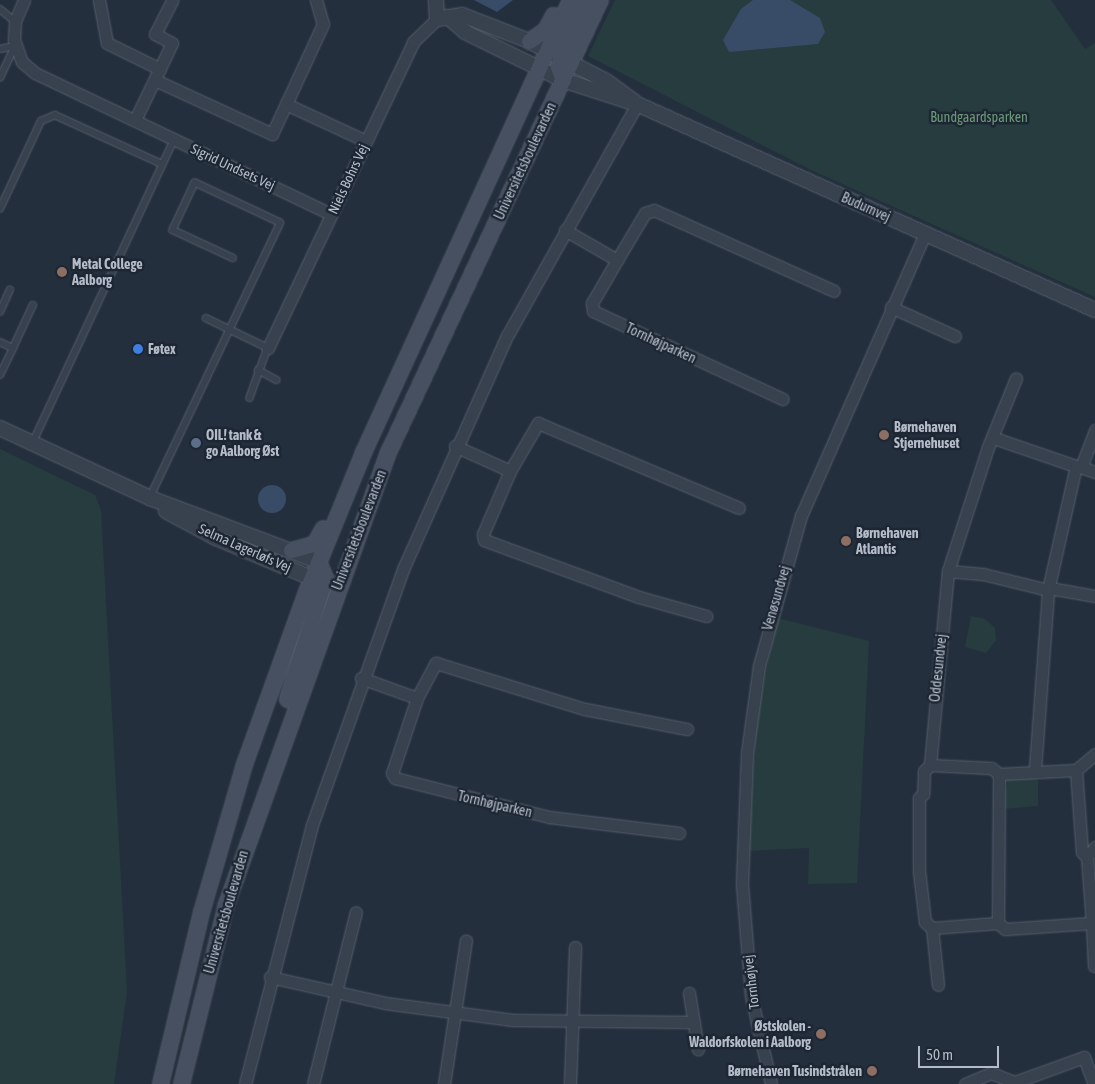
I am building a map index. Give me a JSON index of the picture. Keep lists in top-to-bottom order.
{
  "streets": {
    "main road": ["Universitetsboulevarden"],
    "street": [
      "Sigrid Undsets Vej",
      "Niels Bohrs Vej",
      "Budumvej",
      "Tornhøjparken",
      "Selma Lagerløfs Vej",
      "Venøsundvej",
      "Oddesundvej",
      "Tornhøjvej"
    ]
  },
  "crossings": [
    ["Universitetsboulevarden", "Budumvej"],
    ["Universitetsboulevarden", "Selma Lagerløfs Vej"],
    ["Sigrid Undsets Vej", "Niels Bohrs Vej"],
    ["Budumvej", "Venøsundvej"],
    ["Venøsundvej", "Tornhøjvej"]
  ],
  "parks": ["Bundgaardsparken"],
  "places": [
    "Metal College Aalborg",
    "Føtex",
    "Børnehaven Stjernehuset",
    "OIL! tank & go Aalborg Øst",
    "Børnehaven Atlantis",
    "Østskolen - Waldorfskolen i Aalborg",
    "Børnehaven Tusindstrålen"
  ],
  "scale_bar": "50 m"
}
